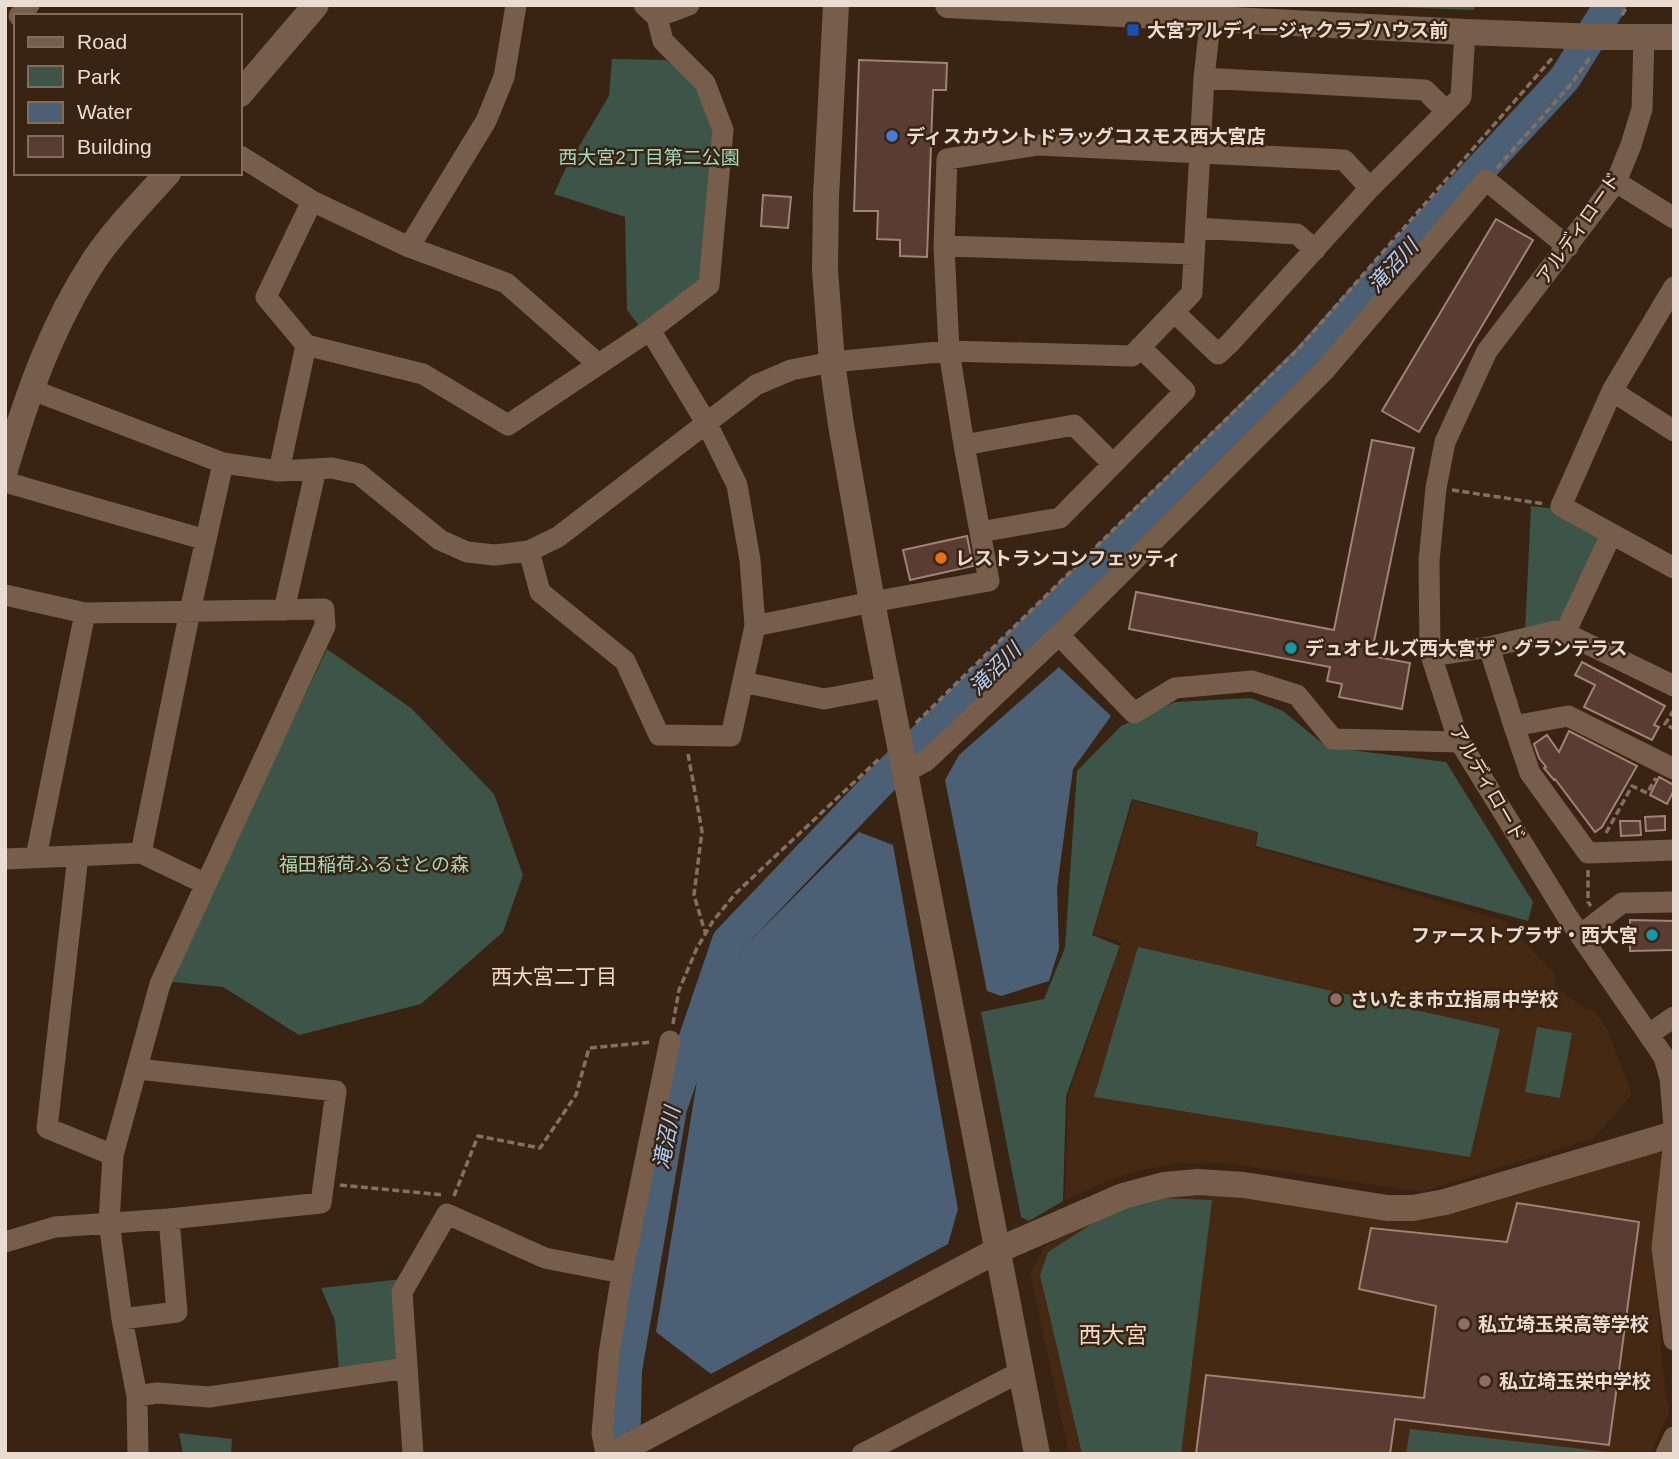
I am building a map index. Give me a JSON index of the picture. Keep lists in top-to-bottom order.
{
  "streets": {
    "street": ["アルディロード"]
  },
  "districts": ["西大宮二丁目", "西大宮"],
  "water": ["滝沼川"],
  "parks": ["西大宮2丁目第二公園", "福田稲荷ふるさとの森"],
  "places": {
    "transit": ["大宮アルディージャクラブハウス前"],
    "other": [
      "ディスカウントドラッグコスモス西大宮店",
      "レストランコンフェッティ",
      "デュオヒルズ西大宮ザ・グランテラス",
      "ファーストプラザ・西大宮",
      "さいたま市立指扇中学校",
      "私立埼玉栄高等学校",
      "私立埼玉栄中学校"
    ]
  },
  "legend": [
    "Road",
    "Park",
    "Water",
    "Building"
  ]
}
